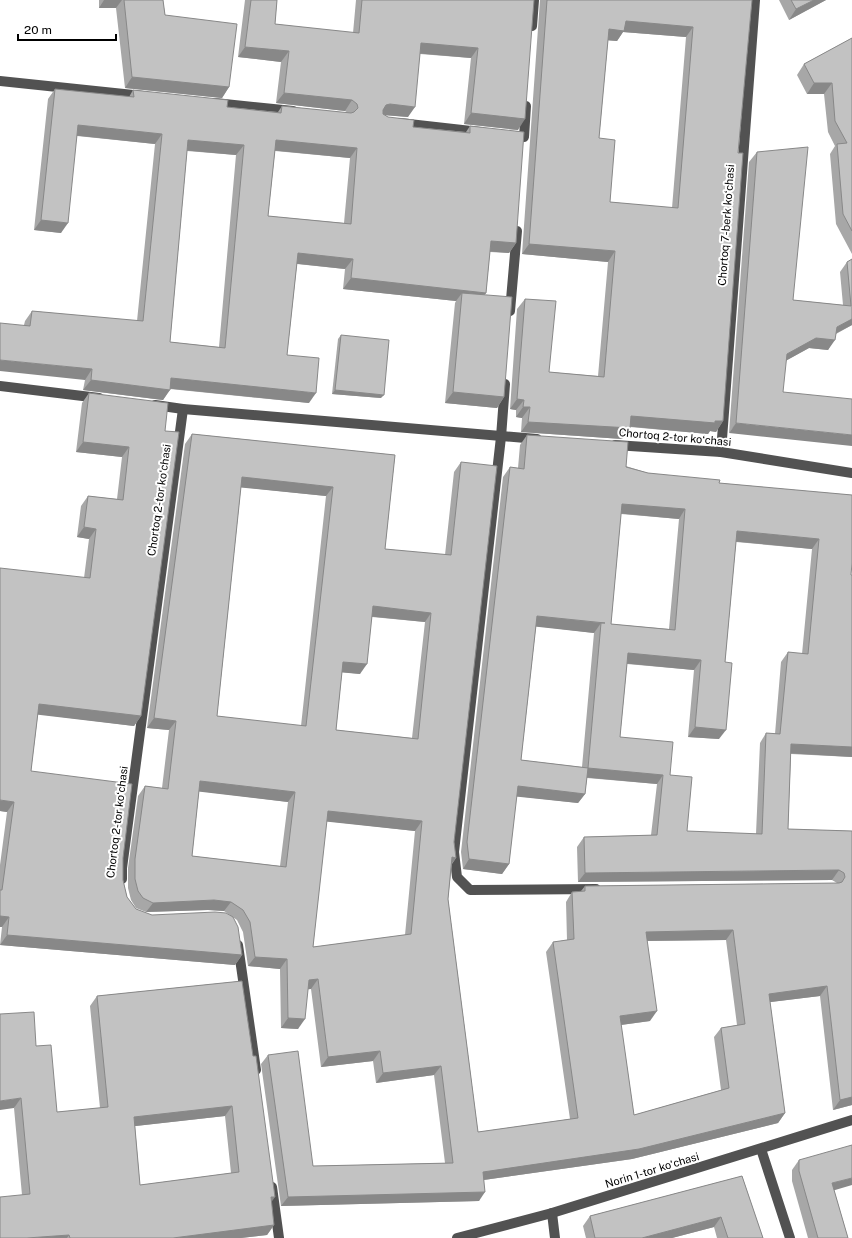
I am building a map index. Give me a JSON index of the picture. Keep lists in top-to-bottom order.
{
  "streets": {
    "street": ["Chortoq 7-berk koʻchasi", "Chortoq 2-tor koʻchasi", "Norin 1-tor koʻchasi"]
  },
  "crossings": [
    ["Chortoq 7-berk koʻchasi", "Chortoq 2-tor koʻchasi"]
  ],
  "scale_bar": "20 m"
}
